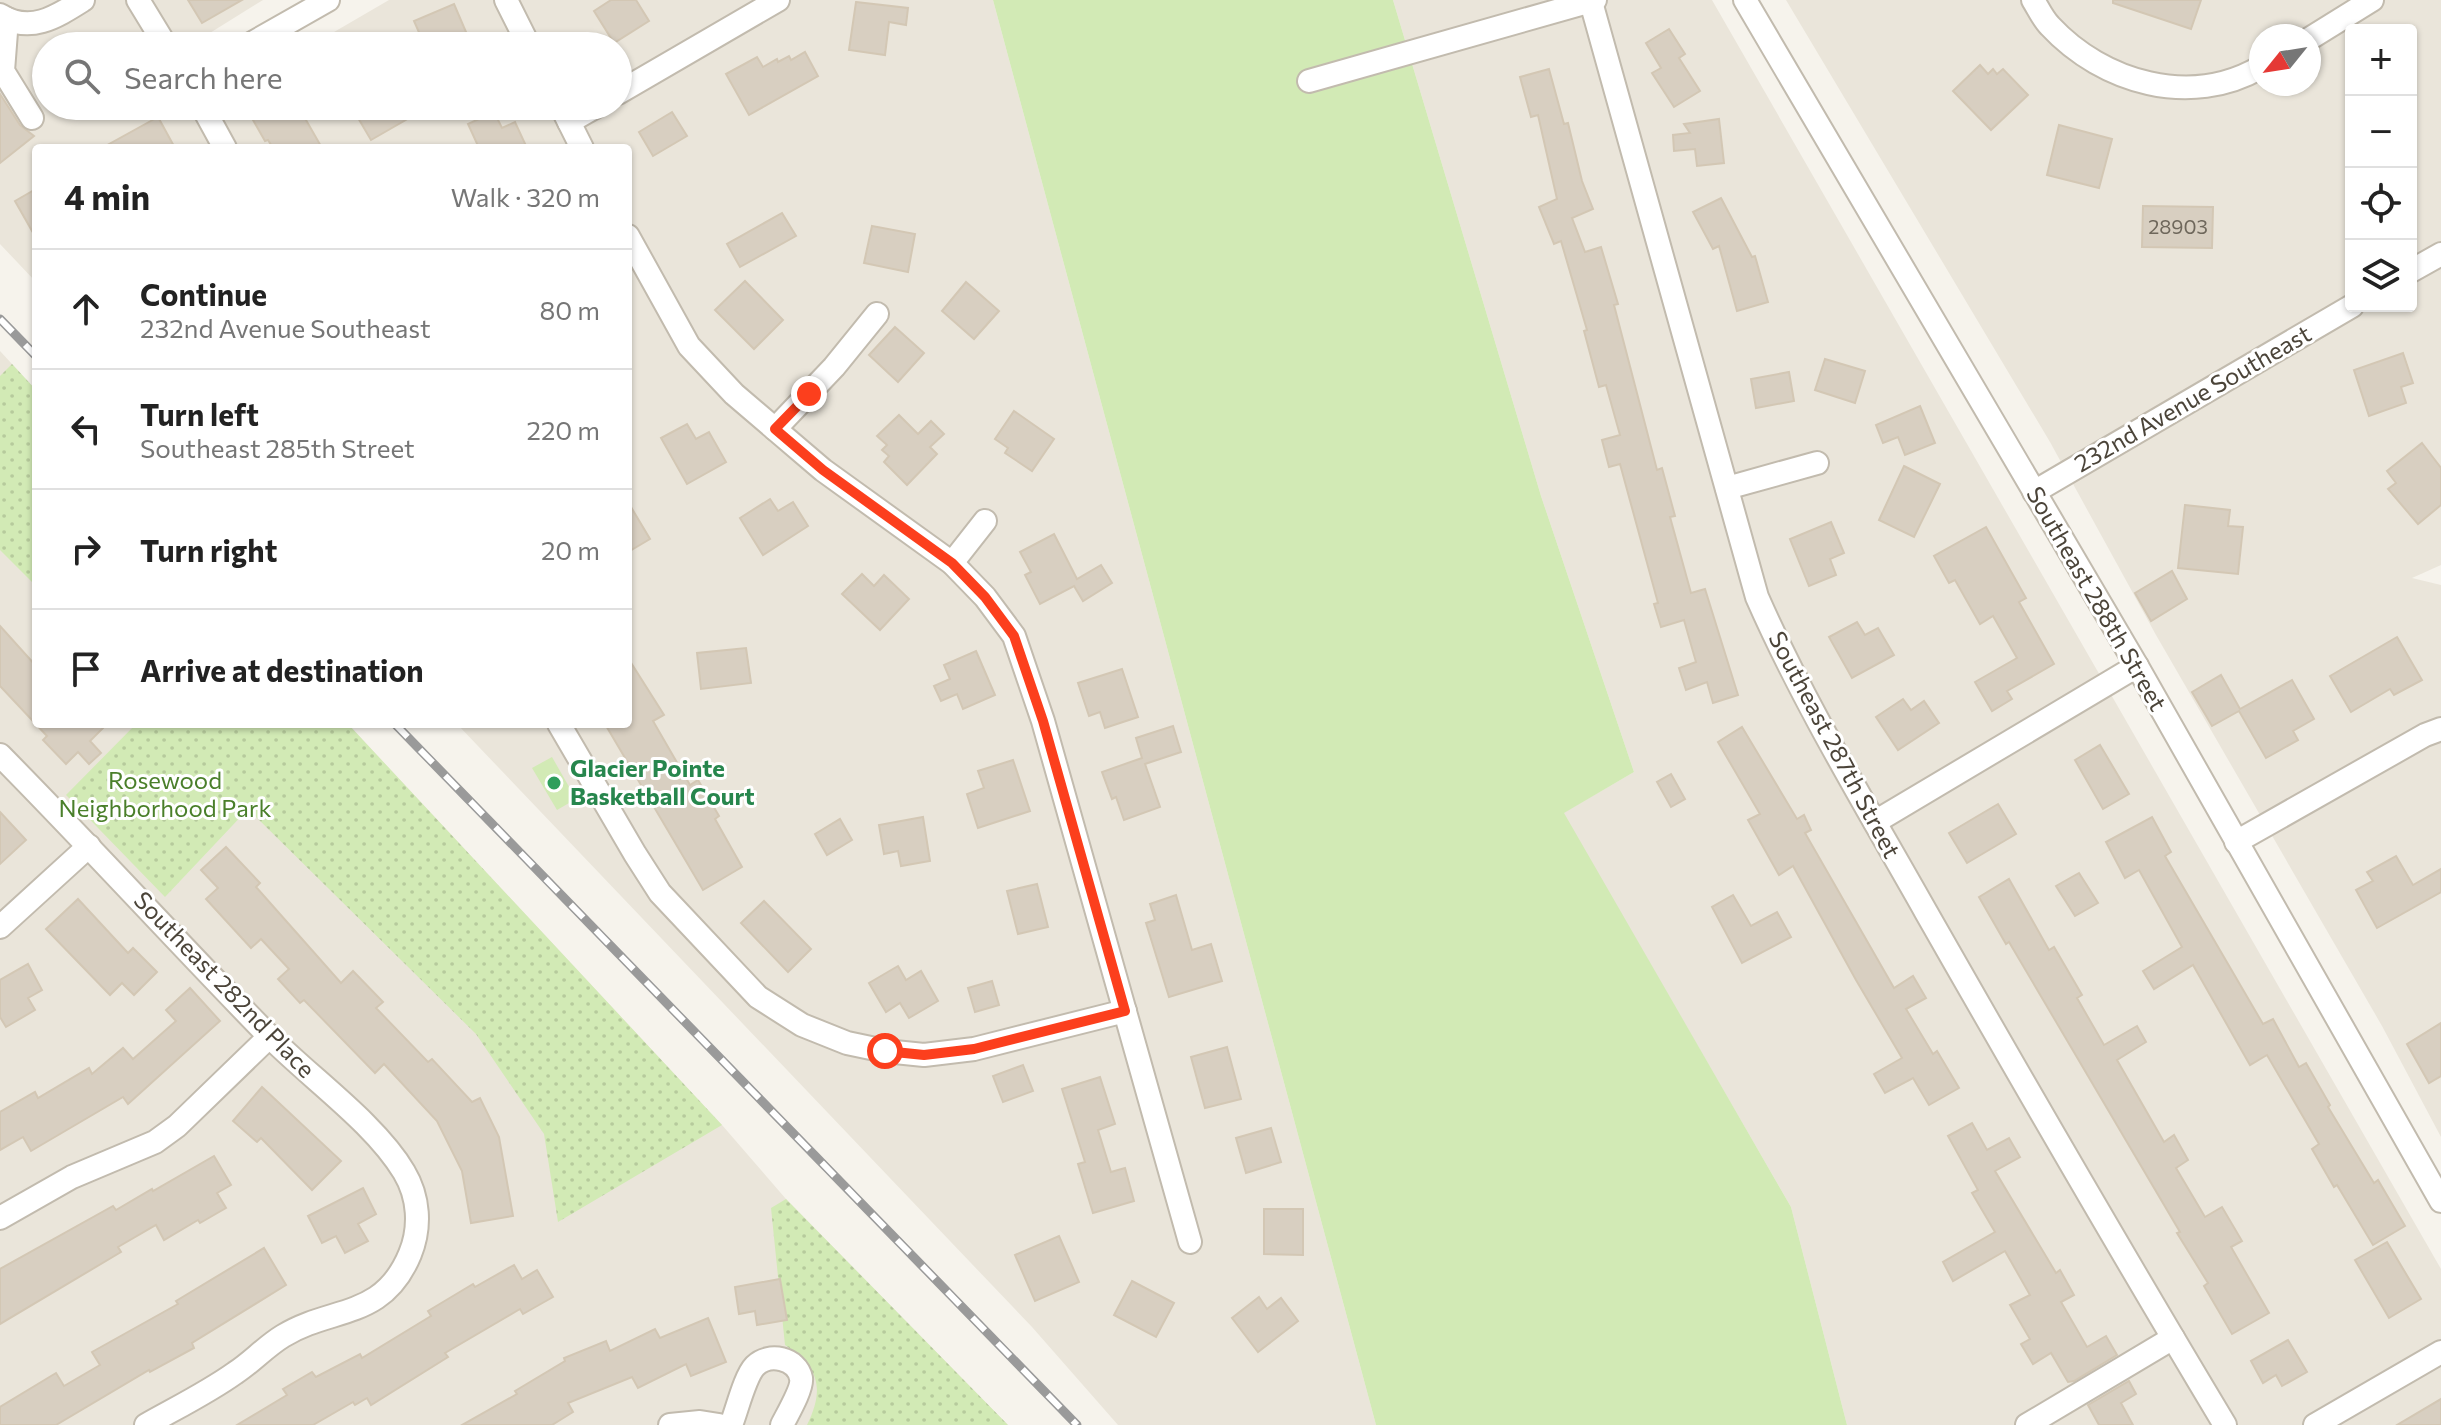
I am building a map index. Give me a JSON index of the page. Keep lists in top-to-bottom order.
{
  "streets": {
    "street": [
      "232nd Avenue Southeast",
      "Southeast 288th Street",
      "Southeast 287th Street",
      "Southeast 282nd Place"
    ]
  },
  "crossings": [
    ["232nd Avenue Southeast", "Southeast 288th Street"]
  ],
  "parks": ["Rosewood Neighborhood Park"],
  "places": ["Glacier Pointe Basketball Court"],
  "house_numbers": ["28903"],
  "north": "bottom left",
  "page": {
    "map_buttons": ["+", "−"],
    "search": "Search here",
    "heading": ["4 min", "Walk · 320 m"],
    "list": [
      ["Continue", "232nd Avenue Southeast", "80 m"],
      ["Turn left", "Southeast 285th Street", "220 m"],
      ["Turn right", "20 m"],
      "Arrive at destination"
    ]
  }
}
